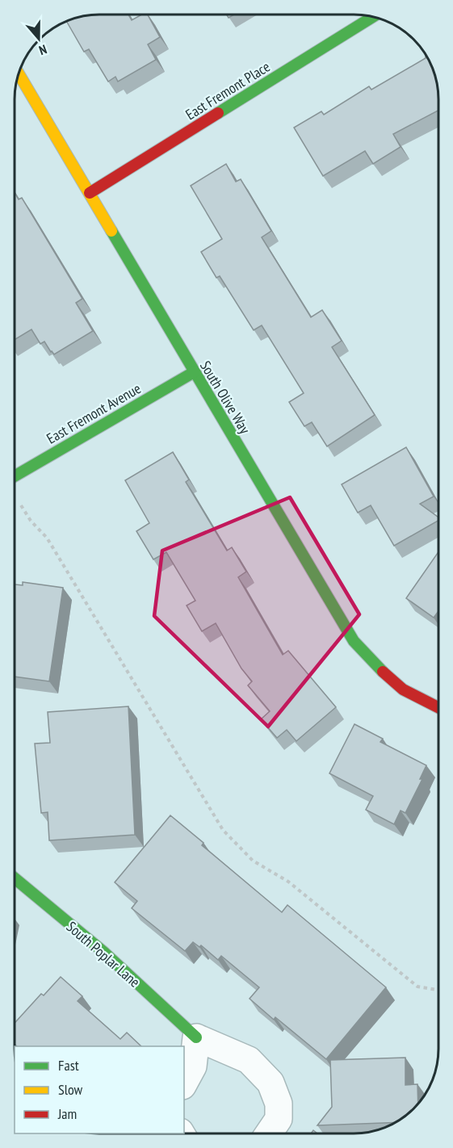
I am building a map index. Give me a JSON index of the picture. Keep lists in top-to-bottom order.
{
  "streets": {
    "street": [
      "East Fremont Place",
      "South Olive Way",
      "East Fremont Avenue",
      "South Poplar Lane"
    ]
  },
  "crossings": [
    ["East Fremont Place", "South Olive Way"],
    ["South Olive Way", "East Fremont Avenue"]
  ],
  "legend": ["Fast", "Slow", "Jam"],
  "north": "bottom"
}
